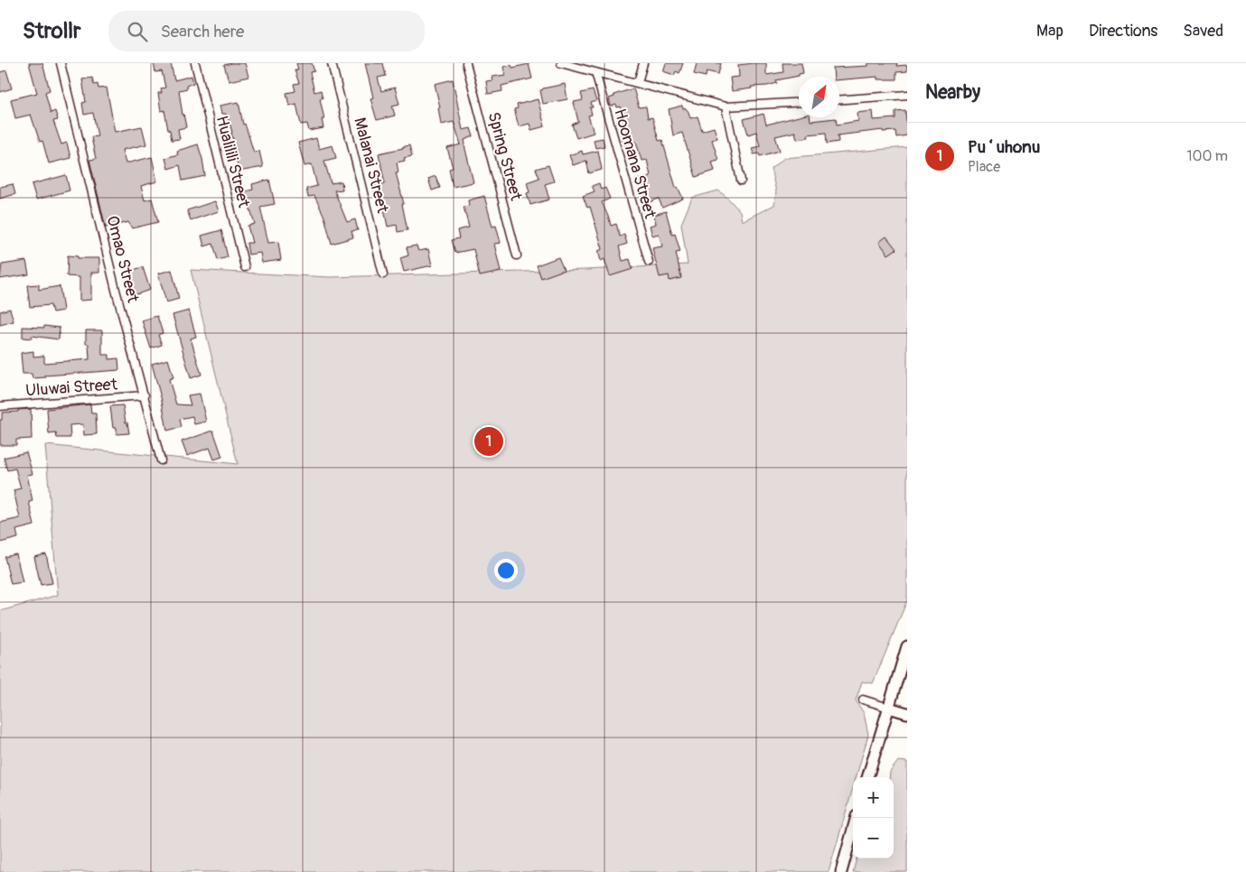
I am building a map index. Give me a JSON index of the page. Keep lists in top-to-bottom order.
{
  "streets": {
    "street": [
      "Spring Street",
      "Hualilili Street",
      "Hoomana Street",
      "Malanai Street",
      "Omao Street",
      "Uluwai Street"
    ]
  },
  "crossings": [
    ["Omao Street", "Uluwai Street"]
  ],
  "north": "top right",
  "page": {
    "header": "Strollr",
    "search": "Search here",
    "nav": ["Map", "Directions", "Saved"],
    "heading": "Nearby",
    "list": [
      {
        "mark": "1",
        "name": "Puʻuhonu",
        "note": "Place",
        "value": "100 m"
      }
    ],
    "pins": "1",
    "map_buttons": ["+", "−"]
  }
}
